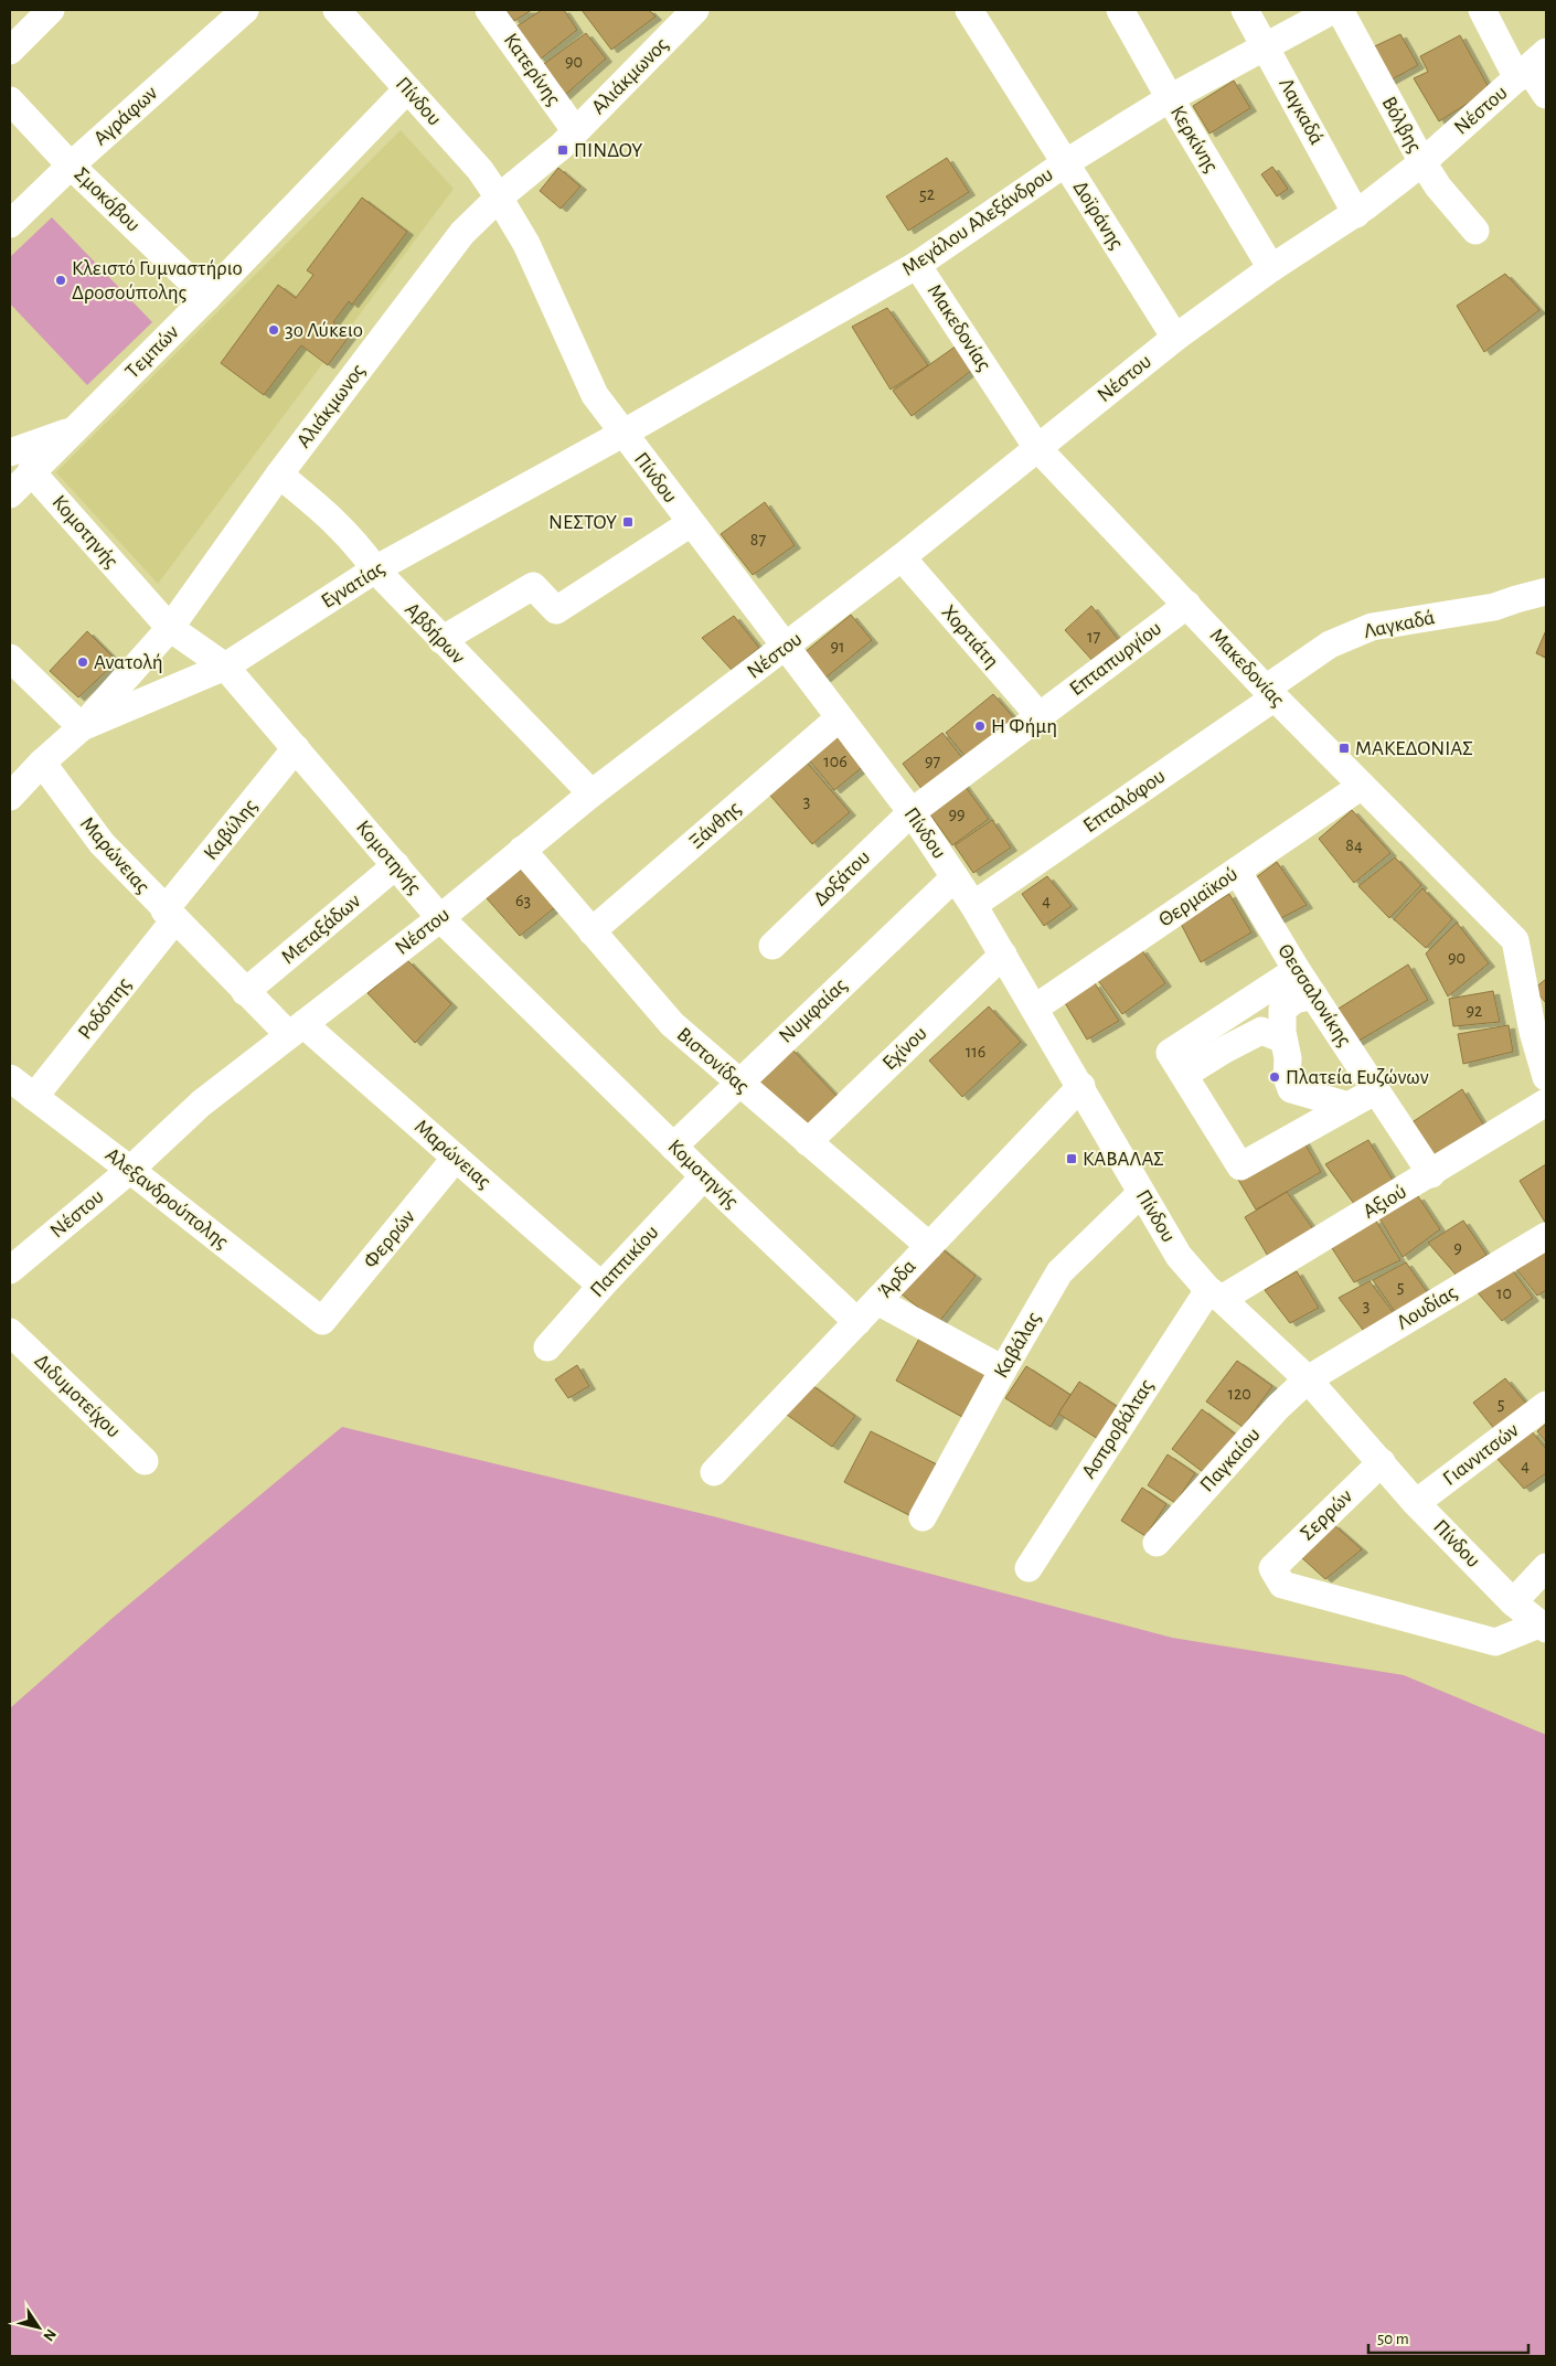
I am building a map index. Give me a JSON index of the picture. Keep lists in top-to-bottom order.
{
  "streets": {
    "street": [
      "Κατερίνης",
      "Αλιάκμωνος",
      "Πίνδου",
      "Νέστου",
      "Λαγκαδά",
      "Αγράφων",
      "Βόλβης",
      "Κερκίνης",
      "Σμοκόβου",
      "Δοϊράνης",
      "Μεγάλου Αλεξάνδρου",
      "Μακεδονίας",
      "Τεμπών",
      "Κομοτηνής",
      "Εγνατίας",
      "Αβδήρων",
      "Χορτιάτη",
      "Επταπυργίου",
      "Επταλόφου",
      "Ξάνθης",
      "Καβύλης",
      "Μαρώνειας",
      "Δοξάτου",
      "Θερμαϊκού",
      "Μεταξάδων",
      "Θεσσαλονίκης",
      "Ροδόπης",
      "Νυμφαίας",
      "Εχίνου",
      "Βιστονίδας",
      "Αλεξανδρούπολης",
      "Αξιού",
      "Φερρών",
      "Παππικίου",
      "Άρδα",
      "Λουδίας",
      "Καβάλας",
      "Διδυμοτείχου",
      "Ασπροβάλτας",
      "Γιαννιτσών",
      "Παγκαίου",
      "Σερρών"
    ]
  },
  "crossings": [
    ["Κατερίνης", "Αλιάκμωνος"],
    ["Αλιάκμωνος", "Πίνδου"],
    ["Αλιάκμωνος", "Κομοτηνής"],
    ["Αλιάκμωνος", "Εγνατίας"],
    ["Αλιάκμωνος", "Αβδήρων"],
    ["Αλιάκμωνος", "Μαρώνειας"],
    ["Πίνδου", "Νέστου"],
    ["Πίνδου", "Μεγάλου Αλεξάνδρου"],
    ["Πίνδου", "Τεμπών"],
    ["Πίνδου", "Εγνατίας"],
    ["Πίνδου", "Επταπυργίου"],
    ["Πίνδου", "Επταλόφου"],
    ["Πίνδου", "Ξάνθης"],
    ["Πίνδου", "Δοξάτου"],
    ["Πίνδου", "Θερμαϊκού"],
    ["Πίνδου", "Νυμφαίας"],
    ["Πίνδου", "Εχίνου"],
    ["Πίνδου", "Αξιού"],
    ["Πίνδου", "Άρδα"],
    ["Πίνδου", "Λουδίας"],
    ["Πίνδου", "Καβάλας"],
    ["Πίνδου", "Ασπροβάλτας"],
    ["Πίνδου", "Γιαννιτσών"],
    ["Πίνδου", "Παγκαίου"],
    ["Πίνδου", "Σερρών"],
    ["Νέστου", "Λαγκαδά"],
    ["Νέστου", "Βόλβης"],
    ["Νέστου", "Κερκίνης"],
    ["Νέστου", "Δοϊράνης"],
    ["Νέστου", "Μακεδονίας"],
    ["Νέστου", "Κομοτηνής"],
    ["Νέστου", "Αβδήρων"],
    ["Νέστου", "Χορτιάτη"],
    ["Νέστου", "Μαρώνειας"],
    ["Νέστου", "Βιστονίδας"],
    ["Νέστου", "Αλεξανδρούπολης"],
    ["Λαγκαδά", "Μεγάλου Αλεξάνδρου"],
    ["Λαγκαδά", "Μακεδονίας"],
    ["Λαγκαδά", "Επταλόφου"],
    ["Αγράφων", "Σμοκόβου"],
    ["Κερκίνης", "Μεγάλου Αλεξάνδρου"],
    ["Σμοκόβου", "Τεμπών"],
    ["Δοϊράνης", "Μεγάλου Αλεξάνδρου"],
    ["Μεγάλου Αλεξάνδρου", "Μακεδονίας"],
    ["Μεγάλου Αλεξάνδρου", "Εγνατίας"],
    ["Μακεδονίας", "Επταπυργίου"],
    ["Μακεδονίας", "Επταλόφου"],
    ["Μακεδονίας", "Θερμαϊκού"],
    ["Τεμπών", "Κομοτηνής"],
    ["Κομοτηνής", "Εγνατίας"],
    ["Κομοτηνής", "Καβύλης"],
    ["Κομοτηνής", "Μεταξάδων"],
    ["Κομοτηνής", "Νυμφαίας"],
    ["Κομοτηνής", "Παππικίου"],
    ["Κομοτηνής", "Άρδα"],
    ["Εγνατίας", "Αβδήρων"],
    ["Χορτιάτη", "Επταπυργίου"],
    ["Επταπυργίου", "Δοξάτου"],
    ["Ξάνθης", "Βιστονίδας"],
    ["Καβύλης", "Μαρώνειας"],
    ["Καβύλης", "Ροδόπης"],
    ["Μαρώνειας", "Μεταξάδων"],
    ["Μαρώνειας", "Ροδόπης"],
    ["Μαρώνειας", "Φερρών"],
    ["Μαρώνειας", "Παππικίου"],
    ["Θερμαϊκού", "Θεσσαλονίκης"],
    ["Θεσσαλονίκης", "Αξιού"],
    ["Ροδόπης", "Αλεξανδρούπολης"],
    ["Νυμφαίας", "Βιστονίδας"],
    ["Εχίνου", "Βιστονίδας"],
    ["Βιστονίδας", "Άρδα"],
    ["Αλεξανδρούπολης", "Φερρών"],
    ["Αξιού", "Ασπροβάλτας"],
    ["Λουδίας", "Παγκαίου"]
  ],
  "places": {
    "transit": [
      "ΠΙΝΔΟΥ",
      "ΝΕΣΤΟΥ",
      "ΜΑΚΕΔΟΝΙΑΣ",
      "ΚΑΒΑΛΑΣ"
    ],
    "other": [
      "Κλειστό Γυμναστήριο Δροσούπολης",
      "3ο Λύκειο",
      "Ανατολή",
      "Η Φήμη",
      "Πλατεία Ευζώνων"
    ]
  },
  "house_numbers": [
    "90",
    "52",
    "87",
    "17",
    "91",
    "106",
    "97",
    "3",
    "99",
    "84",
    "63",
    "4",
    "90",
    "92",
    "116",
    "9",
    "5",
    "10",
    "3",
    "120",
    "5",
    "4"
  ],
  "scale_bar": "50 m",
  "north": "bottom right"
}
